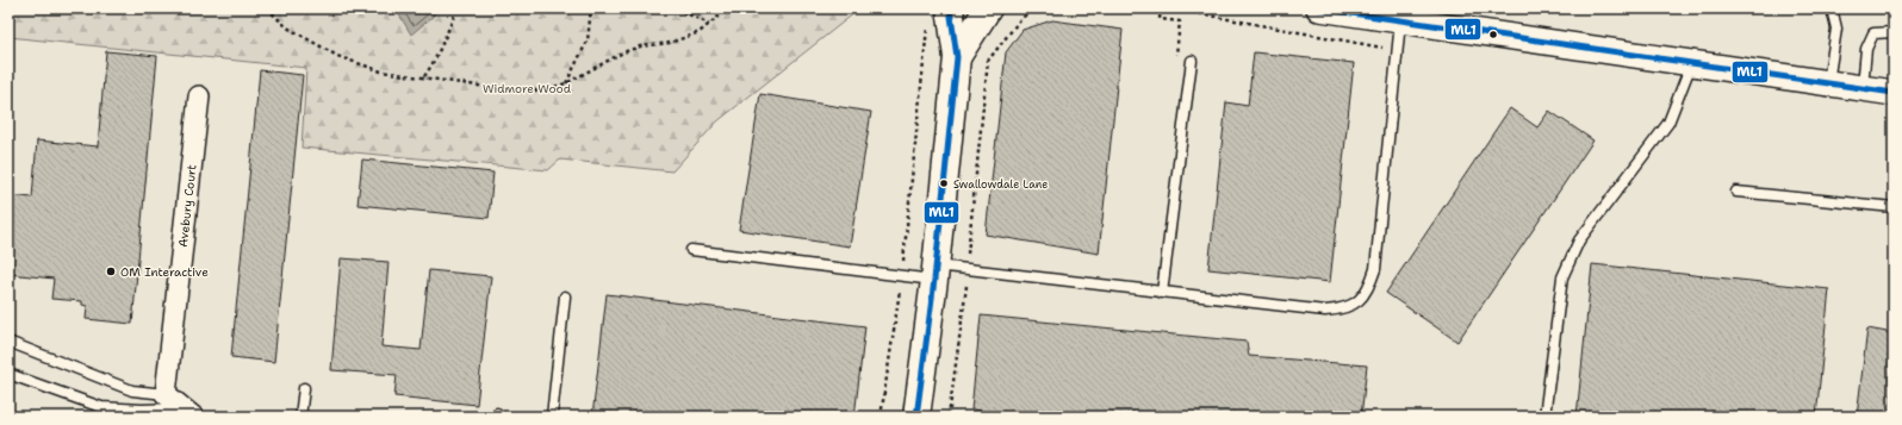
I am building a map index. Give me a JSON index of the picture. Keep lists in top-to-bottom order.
{
  "streets": {
    "street": ["Avebury Court"]
  },
  "parks": ["Widmore Wood"],
  "places": ["Swallowdale Lane", "OM Interactive"],
  "lines": ["transit line ML1"]
}
